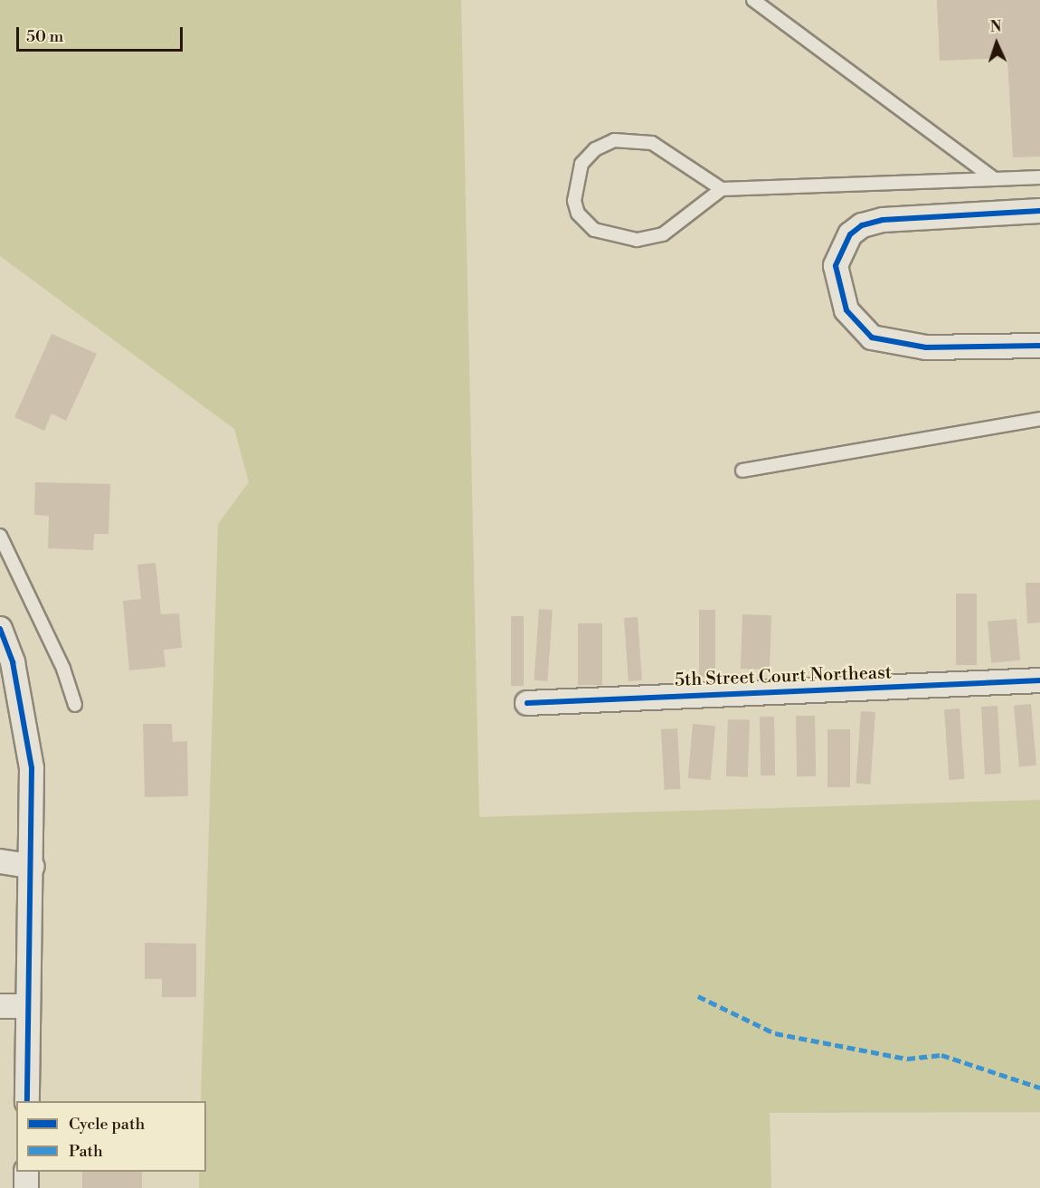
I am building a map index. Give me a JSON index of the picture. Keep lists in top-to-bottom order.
{
  "streets": {
    "street": ["5th Street Court Northeast"]
  },
  "legend": ["Cycle path", "Path"],
  "scale_bar": "50 m",
  "north": "top"
}
